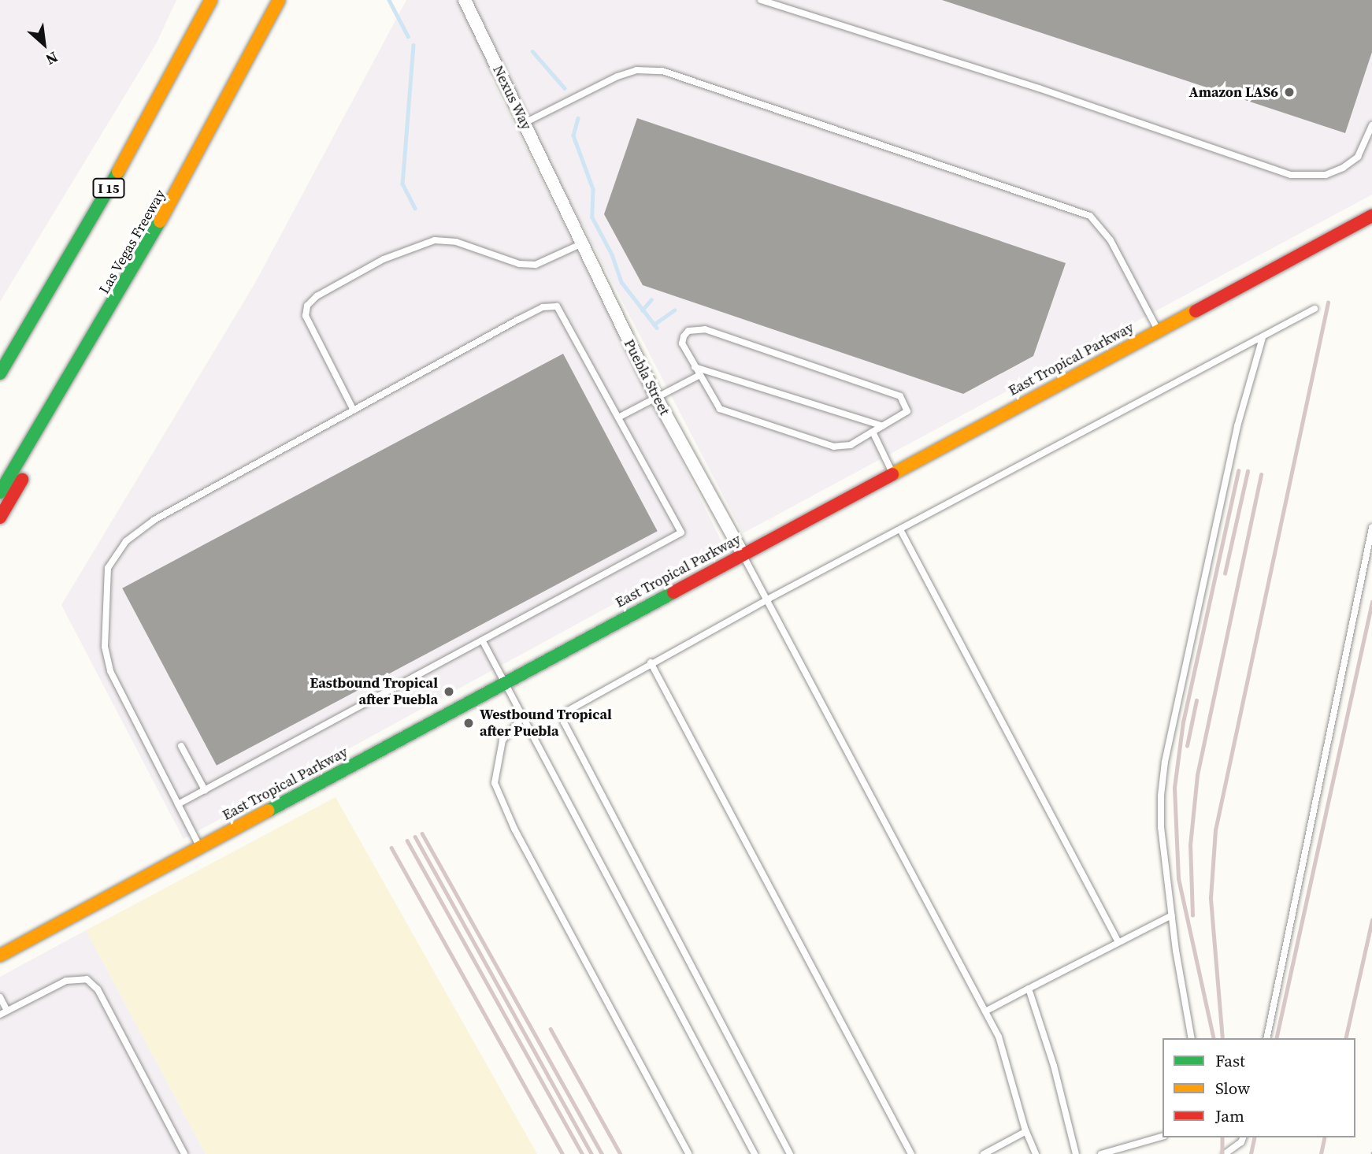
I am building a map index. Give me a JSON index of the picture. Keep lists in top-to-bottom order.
{
  "streets": {
    "main road": ["I 15", "Las Vegas Freeway", "East Tropical Parkway"],
    "street": ["Nexus Way", "Puebla Street"]
  },
  "crossings": [
    ["Nexus Way", "Puebla Street"],
    ["East Tropical Parkway", "Puebla Street"]
  ],
  "places": ["Amazon LAS6", "Eastbound Tropical after Puebla", "Westbound Tropical after Puebla"],
  "legend": ["Fast", "Slow", "Jam"],
  "north": "bottom right"
}
